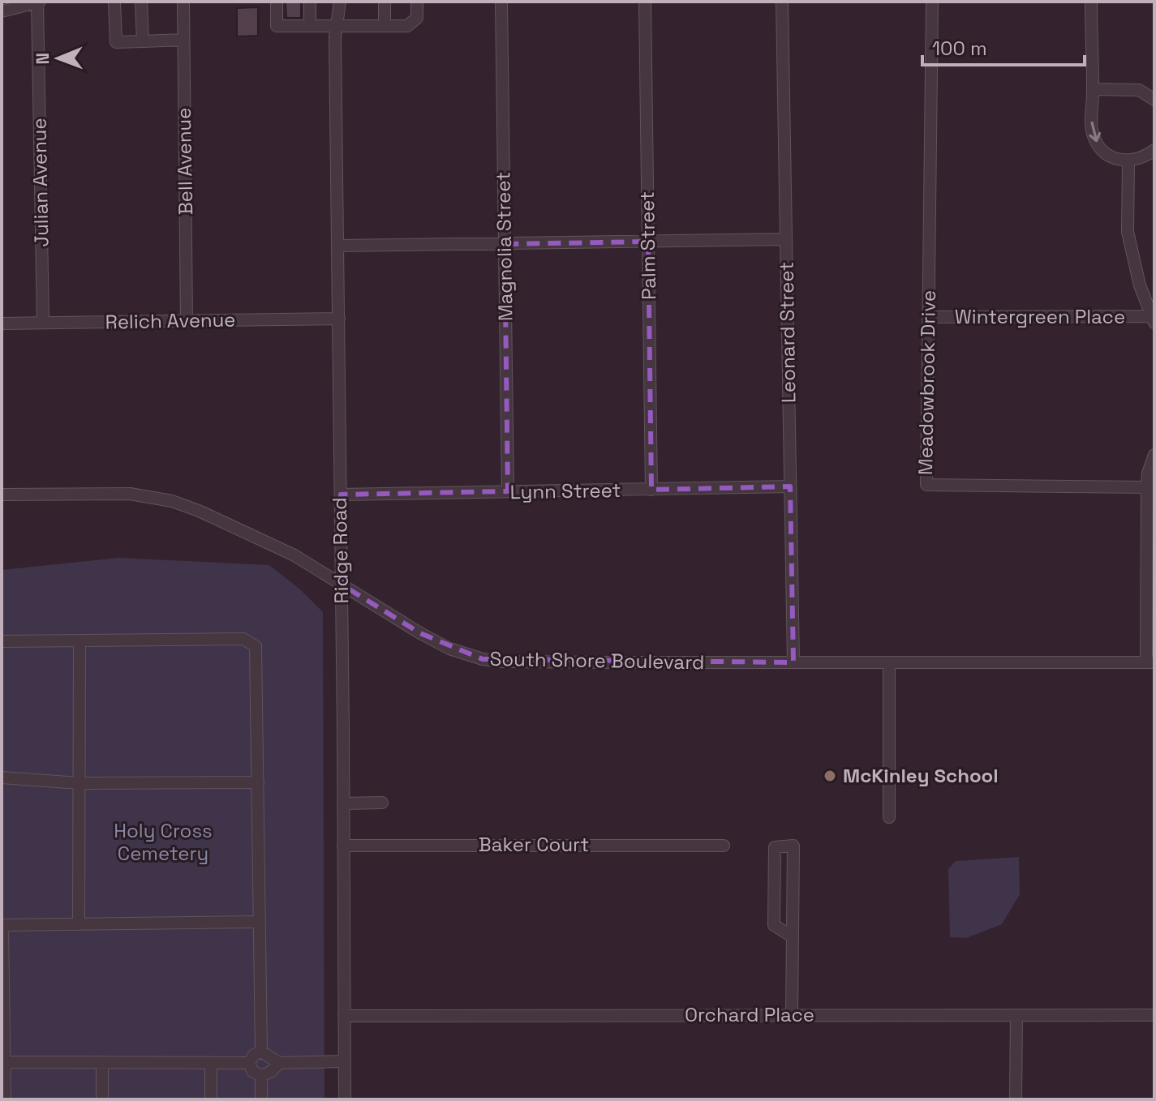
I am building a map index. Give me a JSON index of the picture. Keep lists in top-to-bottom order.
{
  "streets": {
    "street": [
      "Bell Avenue",
      "Julian Avenue",
      "Palm Street",
      "Magnolia Street",
      "Wintergreen Place",
      "Relich Avenue",
      "Leonard Street",
      "Meadowbrook Drive",
      "Lynn Street",
      "Ridge Road",
      "South Shore Boulevard",
      "Baker Court",
      "Orchard Place"
    ]
  },
  "crossings": [
    ["Bell Avenue", "Relich Avenue"],
    ["Julian Avenue", "Relich Avenue"],
    ["Palm Street", "Lynn Street"],
    ["Magnolia Street", "Lynn Street"],
    ["Wintergreen Place", "Meadowbrook Drive"],
    ["Relich Avenue", "Ridge Road"],
    ["Leonard Street", "Lynn Street"],
    ["Leonard Street", "South Shore Boulevard"],
    ["Lynn Street", "Ridge Road"],
    ["Ridge Road", "South Shore Boulevard"],
    ["Ridge Road", "Baker Court"],
    ["Ridge Road", "Orchard Place"]
  ],
  "parks": ["Holy Cross Cemetery"],
  "places": ["McKinley School"],
  "scale_bar": "100 m",
  "north": "left"
}
